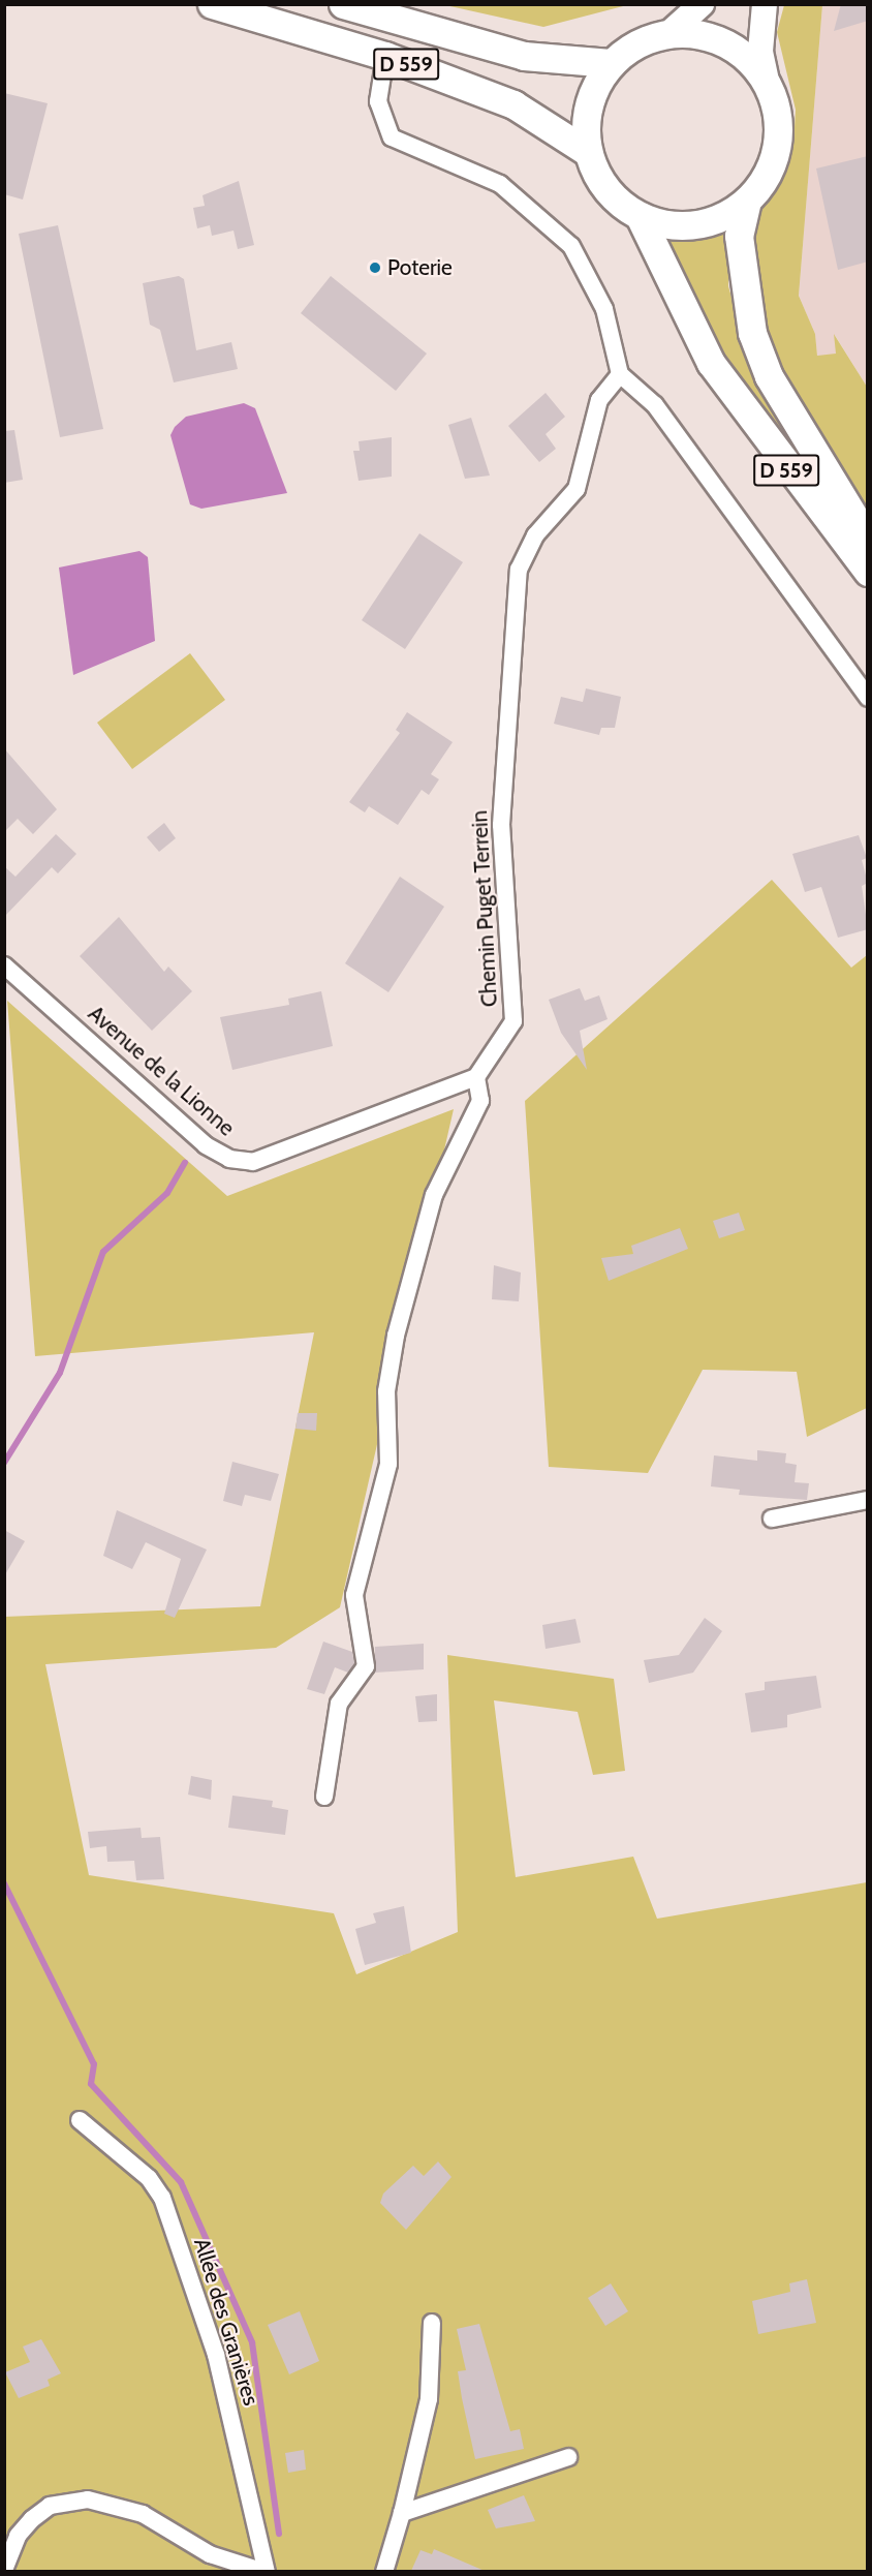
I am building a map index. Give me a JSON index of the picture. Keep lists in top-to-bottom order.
{
  "streets": {
    "main road": ["D 559"],
    "street": ["Chemin Puget Terrein", "Avenue de la Lionne", "Allée des Granières"]
  },
  "crossings": [
    ["Chemin Puget Terrein", "Avenue de la Lionne"]
  ],
  "places": ["Poterie"]
}
